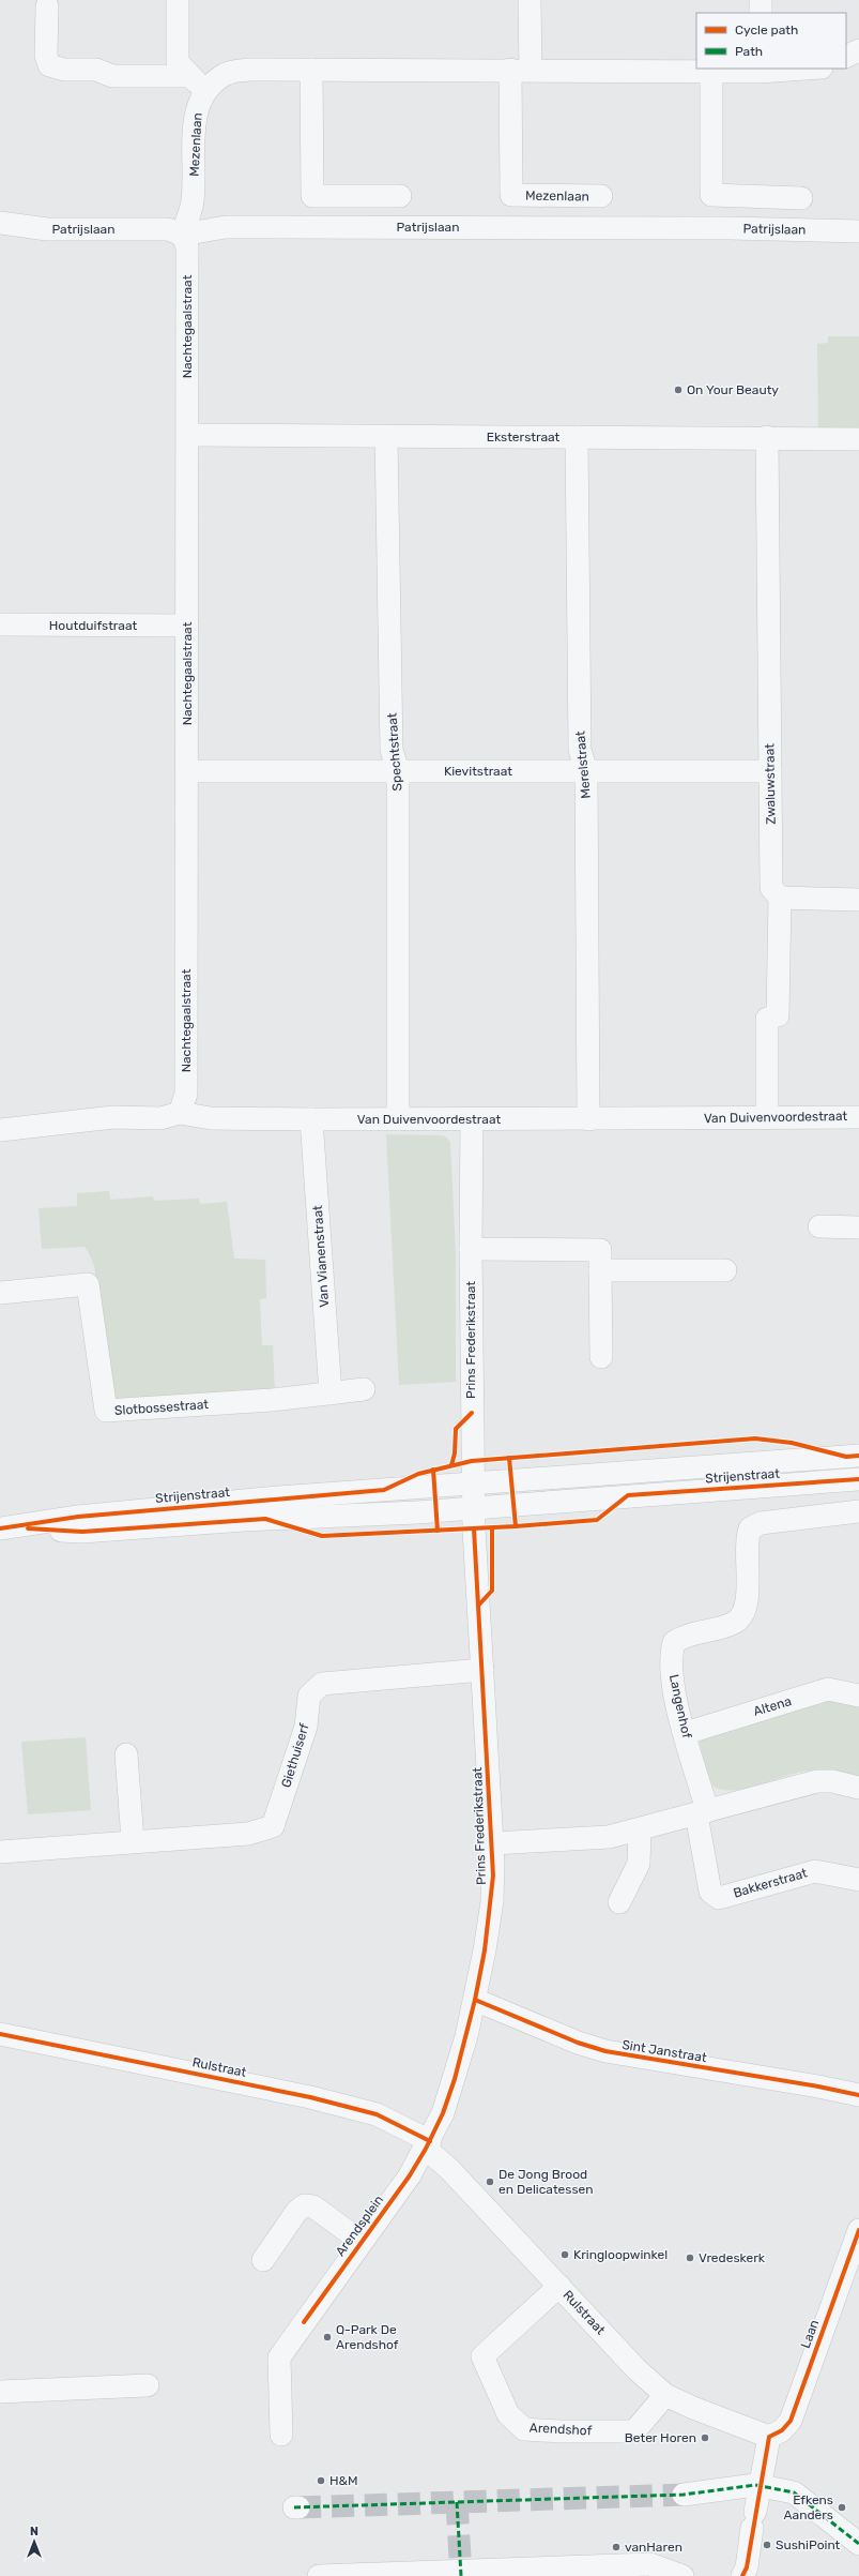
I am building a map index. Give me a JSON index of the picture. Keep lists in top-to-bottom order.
{
  "streets": {
    "street": [
      "Mezenlaan",
      "Patrijslaan",
      "Nachtegaalstraat",
      "Eksterstraat",
      "Houtduifstraat",
      "Spechtstraat",
      "Merelstraat",
      "Kievitstraat",
      "Zwaluwstraat",
      "Van Duivenvoordestraat",
      "Van Vianenstraat",
      "Prins Frederikstraat",
      "Slotbossestraat",
      "Strijenstraat",
      "Langenhof",
      "Altena",
      "Giethuiserf",
      "Bakkerstraat",
      "Sint Janstraat",
      "Rulstraat",
      "Arendsplein",
      "Laan",
      "Arendshof"
    ]
  },
  "crossings": [
    ["Mezenlaan", "Patrijslaan"],
    ["Mezenlaan", "Nachtegaalstraat"],
    ["Patrijslaan", "Nachtegaalstraat"],
    ["Nachtegaalstraat", "Eksterstraat"],
    ["Nachtegaalstraat", "Houtduifstraat"],
    ["Nachtegaalstraat", "Kievitstraat"],
    ["Nachtegaalstraat", "Van Duivenvoordestraat"],
    ["Eksterstraat", "Spechtstraat"],
    ["Eksterstraat", "Merelstraat"],
    ["Eksterstraat", "Zwaluwstraat"],
    ["Spechtstraat", "Kievitstraat"],
    ["Spechtstraat", "Van Duivenvoordestraat"],
    ["Merelstraat", "Kievitstraat"],
    ["Merelstraat", "Van Duivenvoordestraat"],
    ["Kievitstraat", "Zwaluwstraat"],
    ["Zwaluwstraat", "Van Duivenvoordestraat"],
    ["Van Duivenvoordestraat", "Van Vianenstraat"],
    ["Van Duivenvoordestraat", "Prins Frederikstraat"],
    ["Van Vianenstraat", "Slotbossestraat"],
    ["Prins Frederikstraat", "Strijenstraat"],
    ["Prins Frederikstraat", "Giethuiserf"],
    ["Prins Frederikstraat", "Sint Janstraat"],
    ["Prins Frederikstraat", "Rulstraat"],
    ["Prins Frederikstraat", "Arendsplein"],
    ["Langenhof", "Altena"],
    ["Langenhof", "Bakkerstraat"],
    ["Rulstraat", "Arendsplein"],
    ["Rulstraat", "Laan"],
    ["Rulstraat", "Arendshof"]
  ],
  "places": [
    "On Your Beauty",
    "De Jong Brood en Delicatessen",
    "Kringloopwinkel",
    "Vredeskerk",
    "Q-Park De Arendshof",
    "Beter Horen",
    "H&M",
    "Efkens Aanders",
    "SushiPoint",
    "vanHaren"
  ],
  "legend": ["Cycle path", "Path"],
  "north": "top"
}
